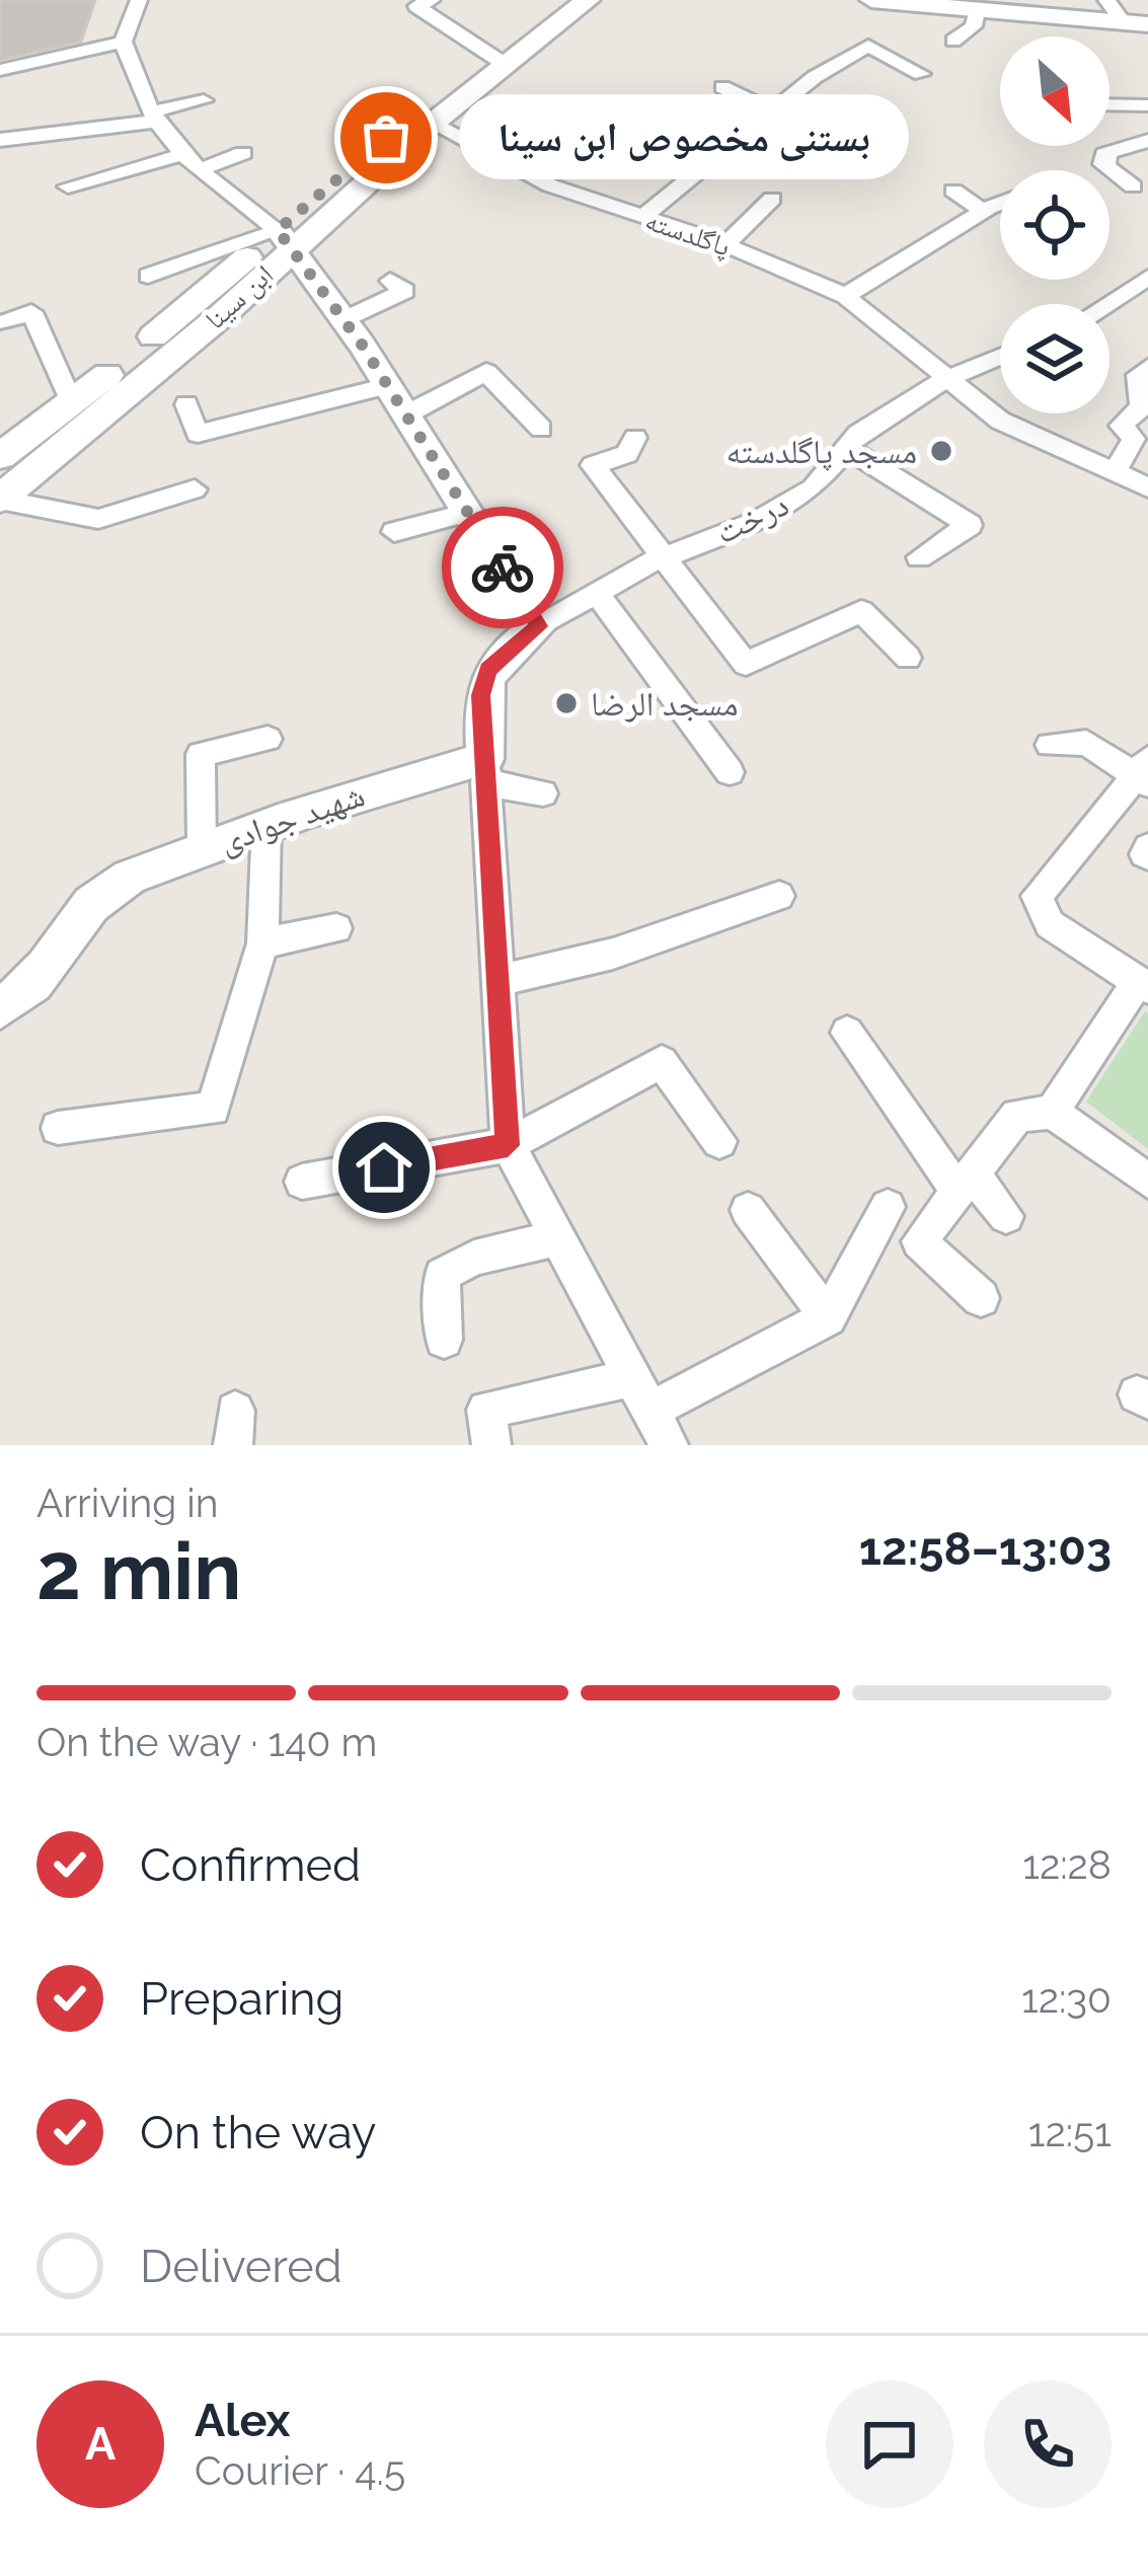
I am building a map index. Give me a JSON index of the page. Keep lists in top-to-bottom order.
{
  "streets": {
    "main road": ["ابن سینا"],
    "street": ["پاگلدسته", "درخت", "شهید جوادی"]
  },
  "crossings": [
    ["پاگلدسته", "ابن سینا"],
    ["پاگلدسته", "درخت"]
  ],
  "places": ["بستنی مخصوص ابن سینا", "مسجد پاگلدسته", "مسجد الرضا"],
  "north": "bottom right",
  "page": {
    "bubble": "بستنی مخصوص ابن سینا",
    "heading": ["2 min", "Arriving in", "12:58–13:03"],
    "panel": ["Alex", "Courier · 4.5"],
    "bar": "On the way · 140 m",
    "list": [
      ["Confirmed", "12:28"],
      ["Preparing", "12:30"],
      ["On the way", "12:51"],
      "Delivered"
    ],
    "round": "A"
  }
}
